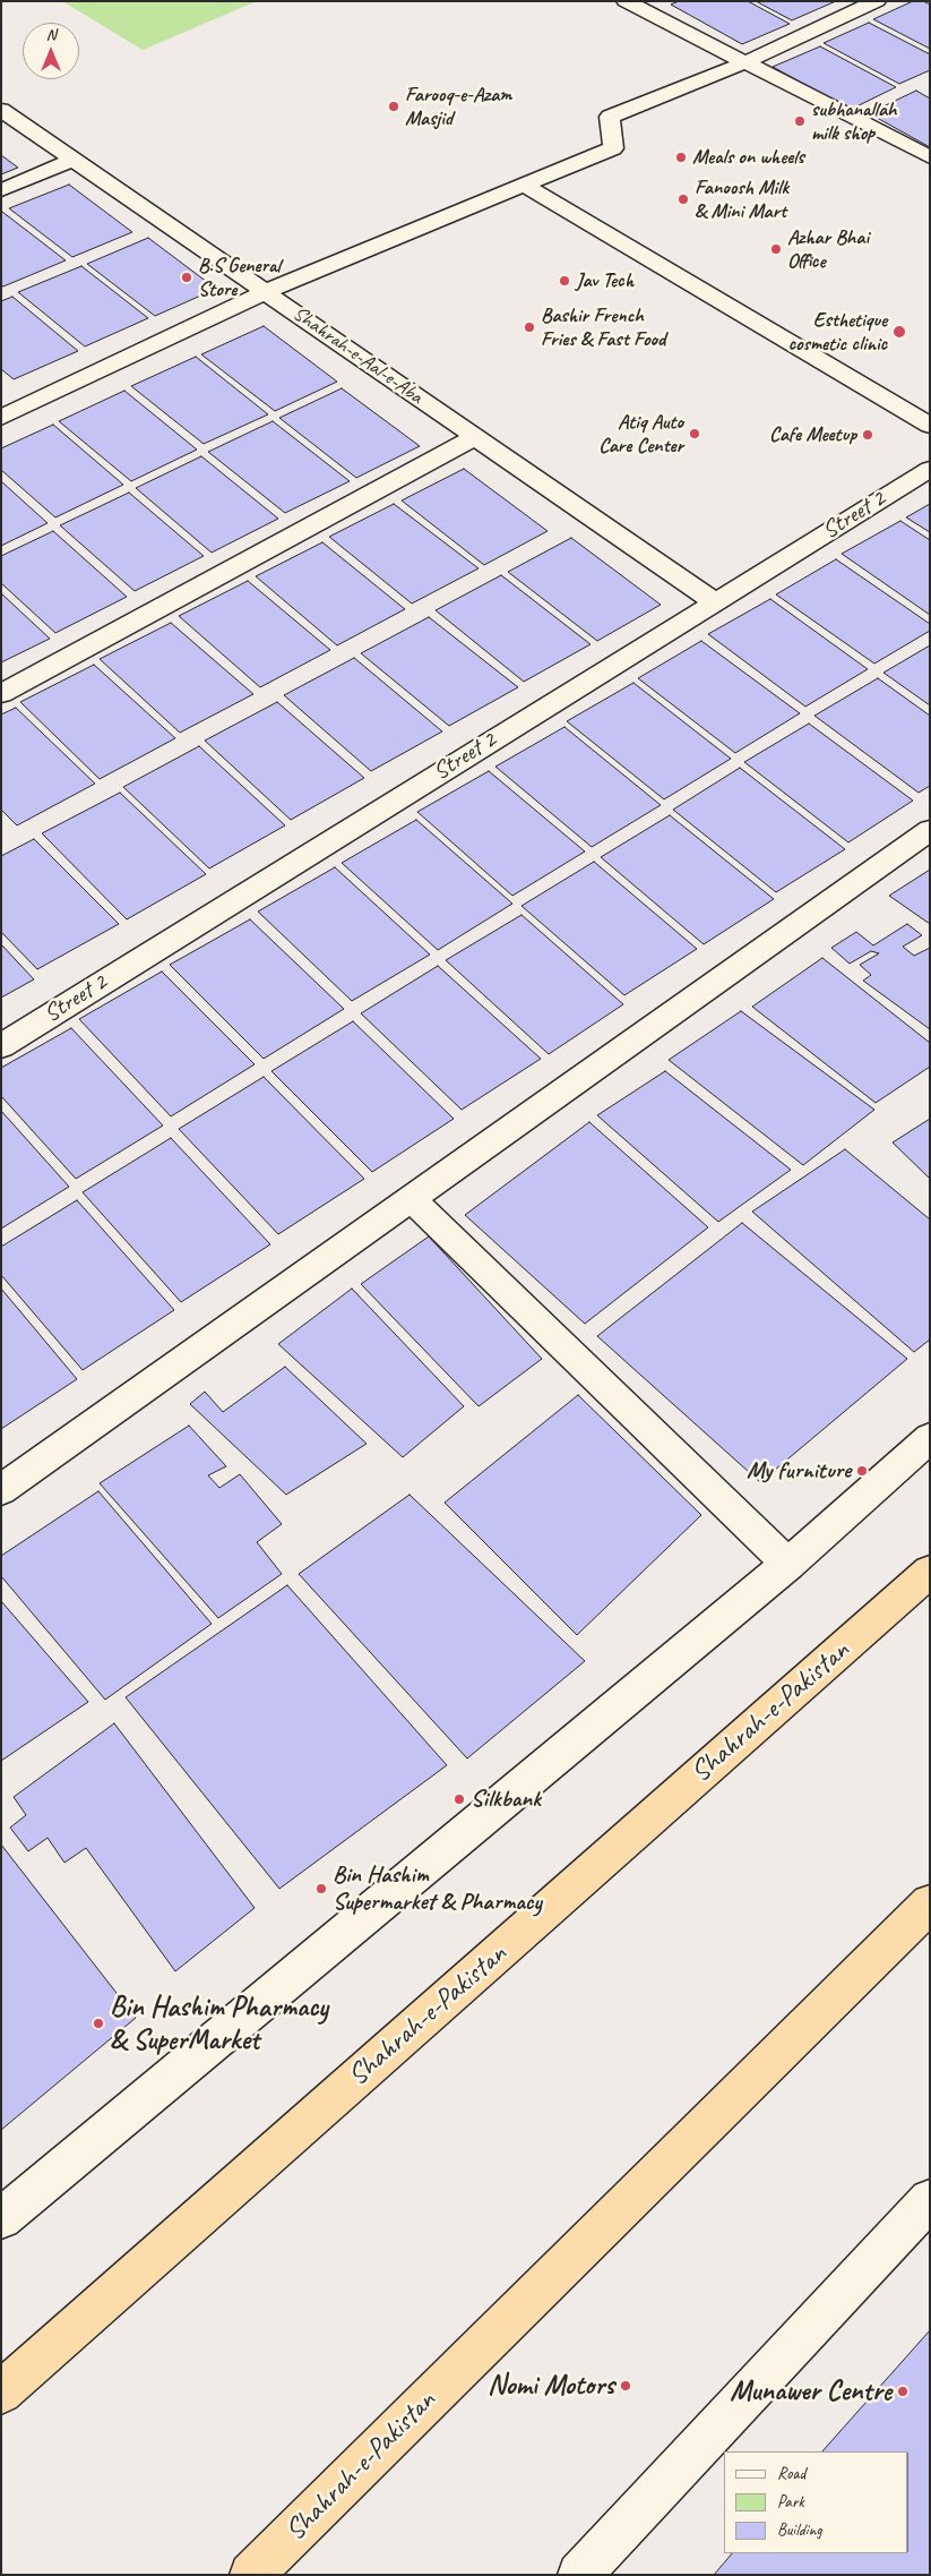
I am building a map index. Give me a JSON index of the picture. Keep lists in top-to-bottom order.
{
  "streets": {
    "highway": ["Shahrah-e-Pakistan"],
    "street": ["Shahrah-e-Aal-e-Aba", "Street 2"]
  },
  "crossings": [
    ["Shahrah-e-Aal-e-Aba", "Street 2"]
  ],
  "places": [
    "Farooq-e-Azam Masjid",
    "subhanallah milk shop",
    "Meals on wheels",
    "Fanoosh Milk & Mini Mart",
    "Azhar Bhai Office",
    "B.S General Store",
    "Jav Tech",
    "Bashir French Fries & Fast Food",
    "Esthetique cosmetic clinic",
    "Atiq Auto Care Center",
    "Cafe Meetup",
    "My furniture",
    "Silkbank",
    "Bin Hashim Supermarket & Pharmacy",
    "Bin Hashim Pharmacy & SuperMarket",
    "Nomi Motors",
    "Munawer Centre"
  ],
  "legend": ["Road", "Park", "Building"],
  "north": "top"
}
